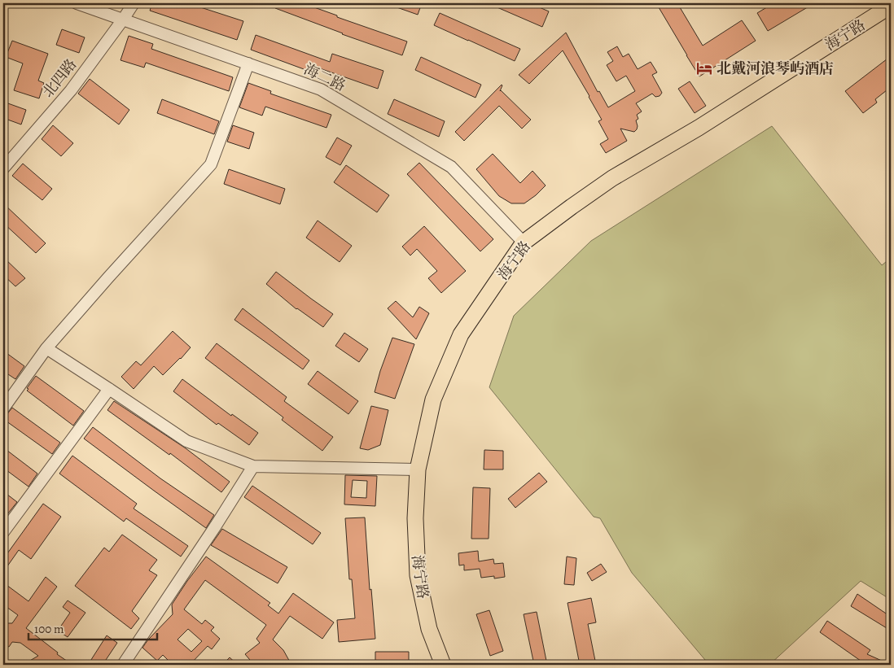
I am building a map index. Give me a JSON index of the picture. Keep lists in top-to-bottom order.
{
  "streets": {
    "main road": ["海宁路"],
    "street": ["海二路", "北四路"]
  },
  "crossings": [
    ["海宁路", "海二路"],
    ["海二路", "北四路"]
  ],
  "places": {
    "hotel": ["北戴河浪琴屿酒店"]
  },
  "scale_bar": "100 m"
}
